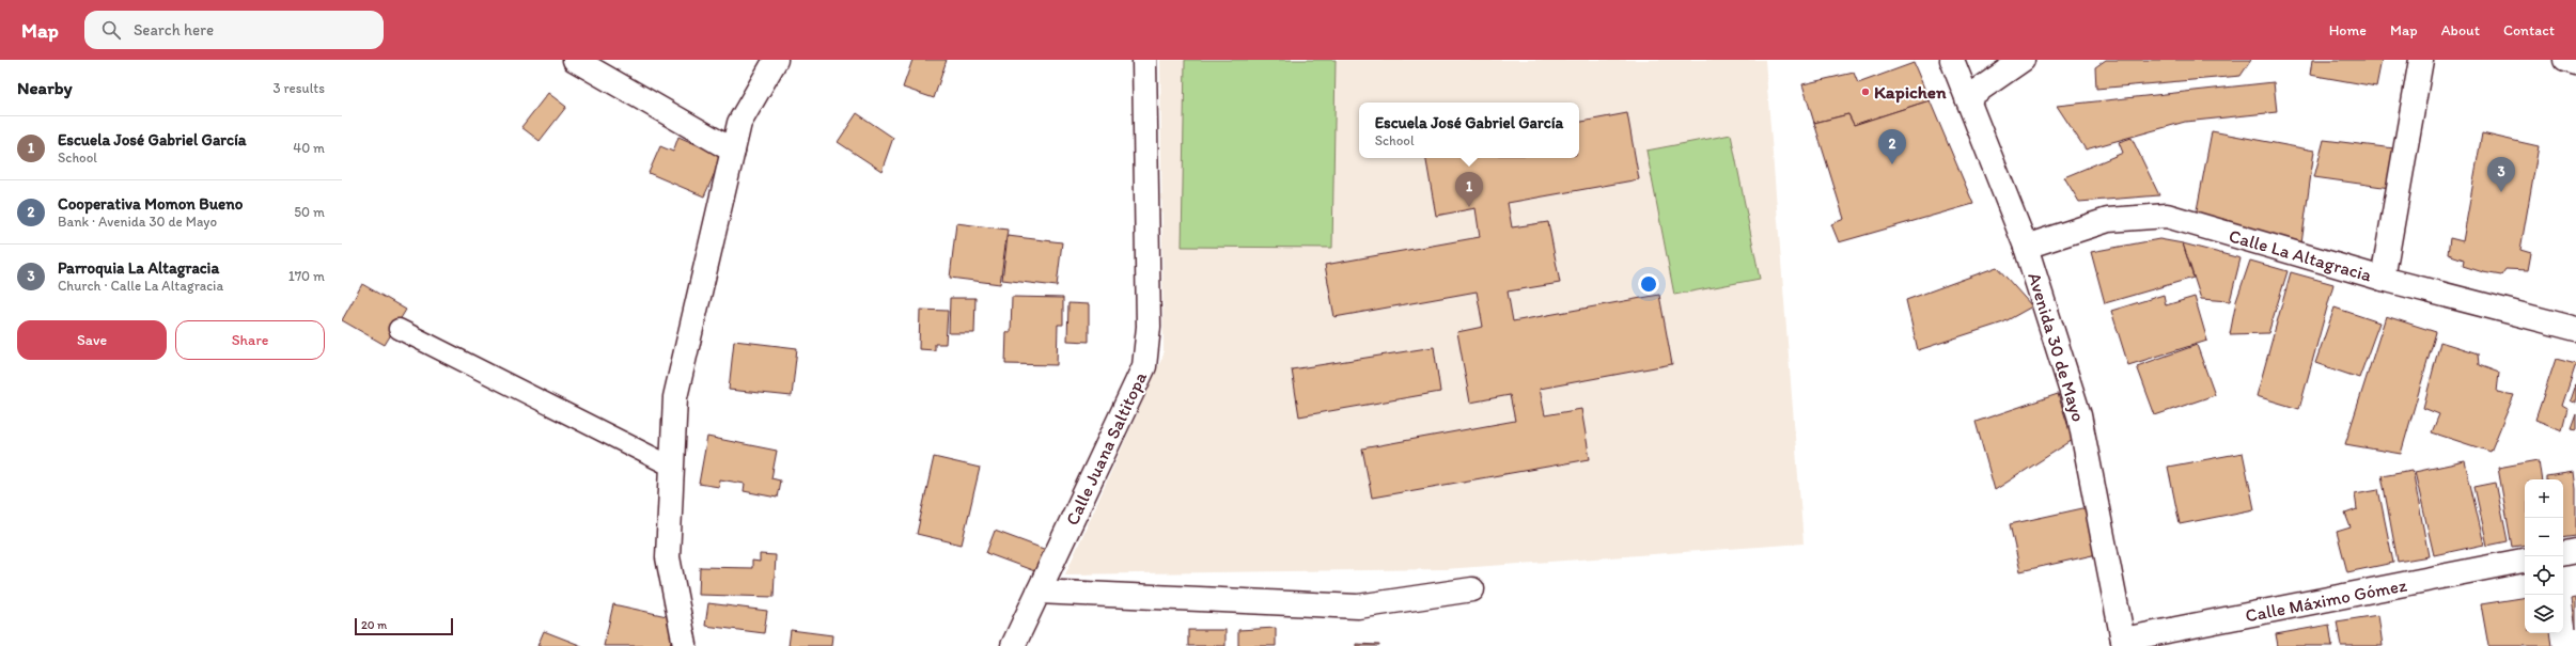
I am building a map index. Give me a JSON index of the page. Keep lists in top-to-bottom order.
{
  "streets": {
    "street": [
      "Calle La Altagracia",
      "Avenida 30 de Mayo",
      "Calle Juana Saltitopa",
      "Calle Máximo Gómez"
    ]
  },
  "crossings": [
    ["Calle La Altagracia", "Avenida 30 de Mayo"],
    ["Avenida 30 de Mayo", "Calle Máximo Gómez"]
  ],
  "places": ["Kapichen"],
  "scale_bar": "20 m",
  "page": {
    "header": "Map",
    "search": "Search here",
    "nav": [
      "Home",
      "Map",
      "About",
      "Contact"
    ],
    "heading": ["Nearby", "3 results"],
    "popup": ["Escuela José Gabriel García", "School"],
    "list": [
      {
        "mark": "1",
        "name": "Escuela José Gabriel García",
        "note": "School",
        "value": "40 m"
      },
      {
        "mark": "2",
        "name": "Cooperativa Momon Bueno",
        "note": "Bank · Avenida 30 de Mayo",
        "value": "50 m"
      },
      {
        "mark": "3",
        "name": "Parroquia La Altagracia",
        "note": "Church · Calle La Altagracia",
        "value": "170 m"
      }
    ],
    "pins": ["2", "3", "1"],
    "buttons": ["Save", "Share"],
    "map_buttons": ["+", "−"],
    "scale": "20 m"
  }
}
